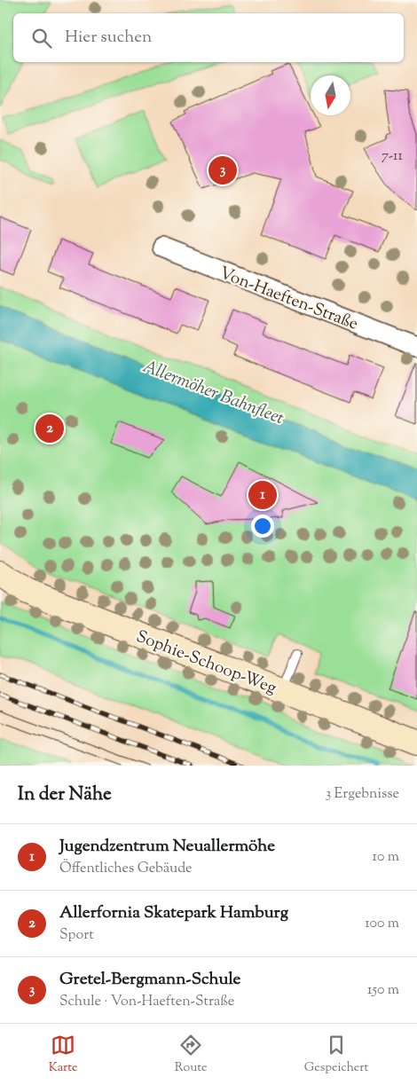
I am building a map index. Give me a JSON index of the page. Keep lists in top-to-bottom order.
{
  "streets": {
    "street": ["Von-Haeften-Straße", "Sophie-Schoop-Weg"]
  },
  "water": ["Allermöher Bahnfleet"],
  "house_numbers": ["7-11"],
  "north": "bottom",
  "page": {
    "search": "Hier suchen",
    "pins": ["3", "2", "1"],
    "heading": ["In der Nähe", "3 Ergebnisse"],
    "list": [
      {
        "mark": "1",
        "name": "Jugendzentrum Neuallermöhe",
        "note": "Öffentliches Gebäude",
        "value": "10 m"
      },
      {
        "mark": "2",
        "name": "Allerfornia Skatepark Hamburg",
        "note": "Sport",
        "value": "100 m"
      },
      {
        "mark": "3",
        "name": "Gretel-Bergmann-Schule",
        "note": "Schule · Von-Haeften-Straße",
        "value": "150 m"
      }
    ],
    "nav": ["Karte", "Route", "Gespeichert"]
  }
}
